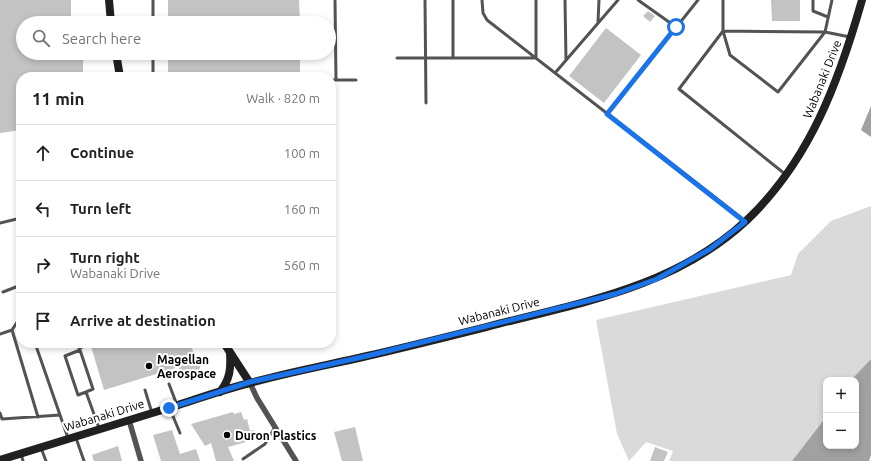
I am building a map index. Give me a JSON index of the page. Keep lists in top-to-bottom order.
{
  "streets": {
    "street": ["Wabanaki Drive"]
  },
  "places": ["Magellan Aerospace", "Duron Plastics"],
  "page": {
    "search": "Search here",
    "heading": ["11 min", "Walk · 820 m"],
    "list": [
      ["Continue", "100 m"],
      ["Turn left", "160 m"],
      ["Turn right", "Wabanaki Drive", "560 m"],
      "Arrive at destination"
    ],
    "map_buttons": ["+", "−"]
  }
}
